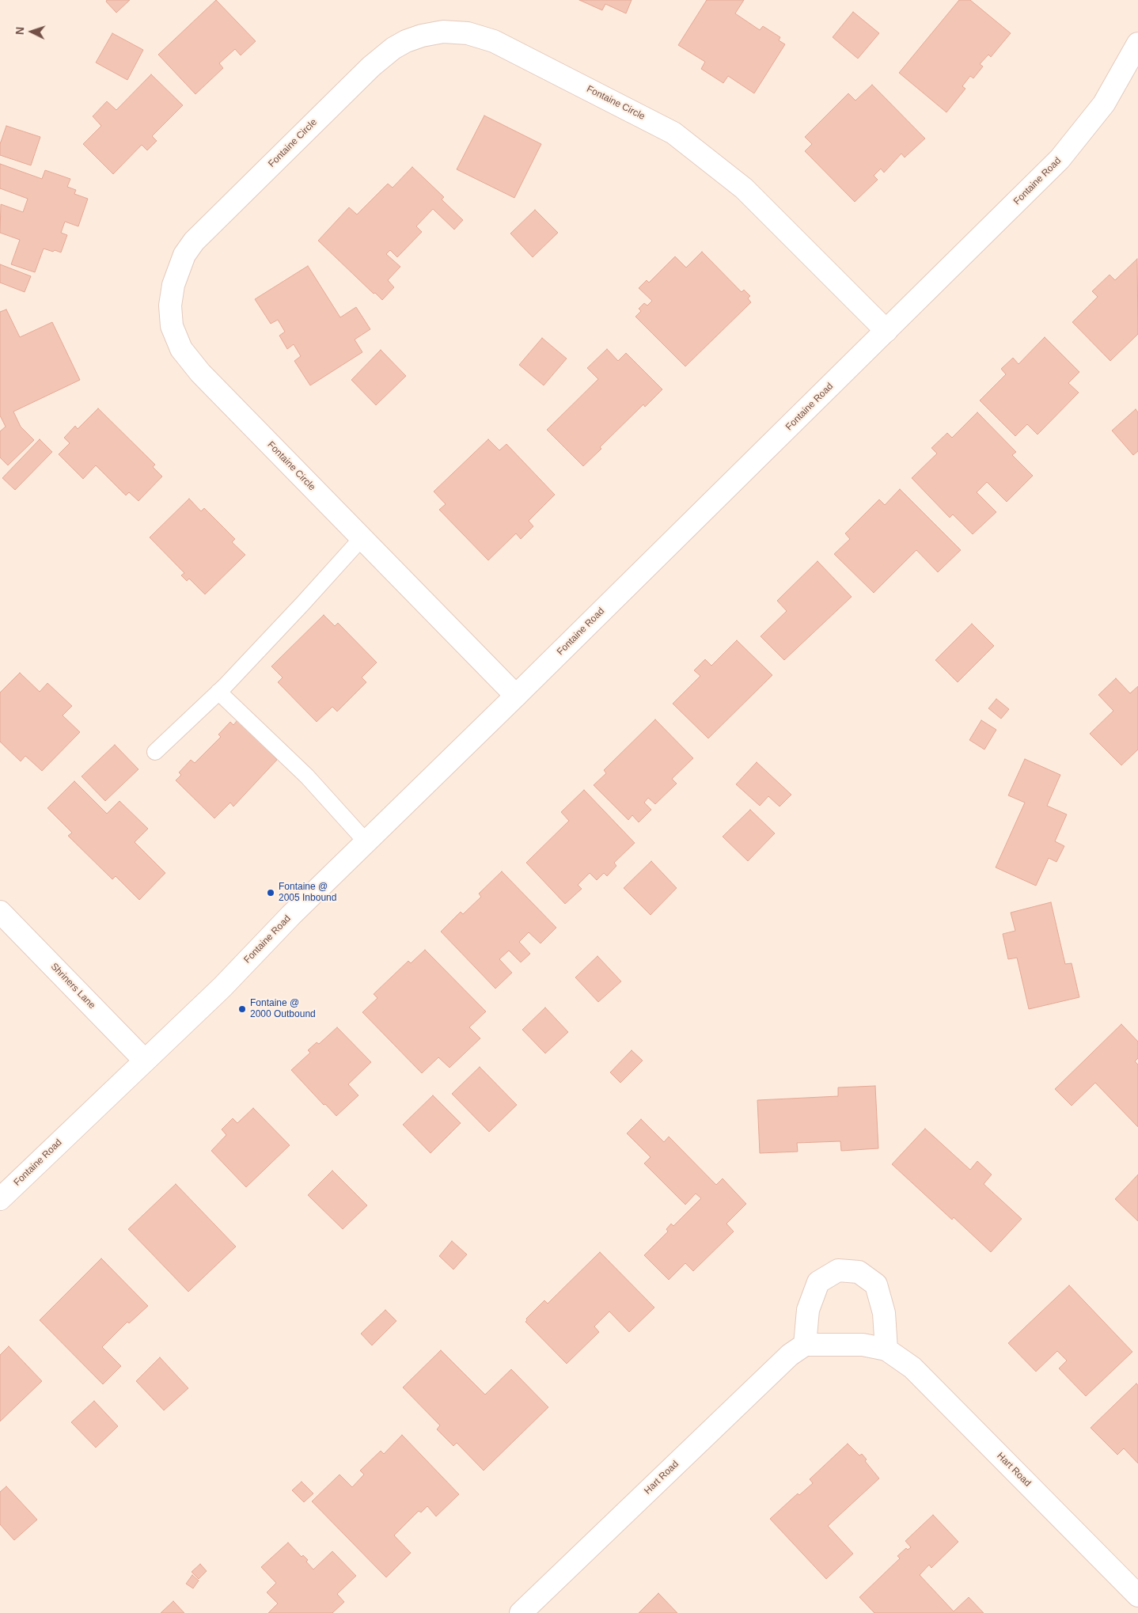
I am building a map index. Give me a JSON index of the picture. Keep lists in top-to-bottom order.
{
  "streets": {
    "street": [
      "Fontaine Circle",
      "Fontaine Road",
      "Shriners Lane",
      "Hart Road"
    ]
  },
  "crossings": [
    ["Fontaine Circle", "Fontaine Road"],
    ["Fontaine Road", "Shriners Lane"]
  ],
  "places": ["Fontaine @ 2005 Inbound", "Fontaine @ 2000 Outbound"],
  "north": "left"
}
